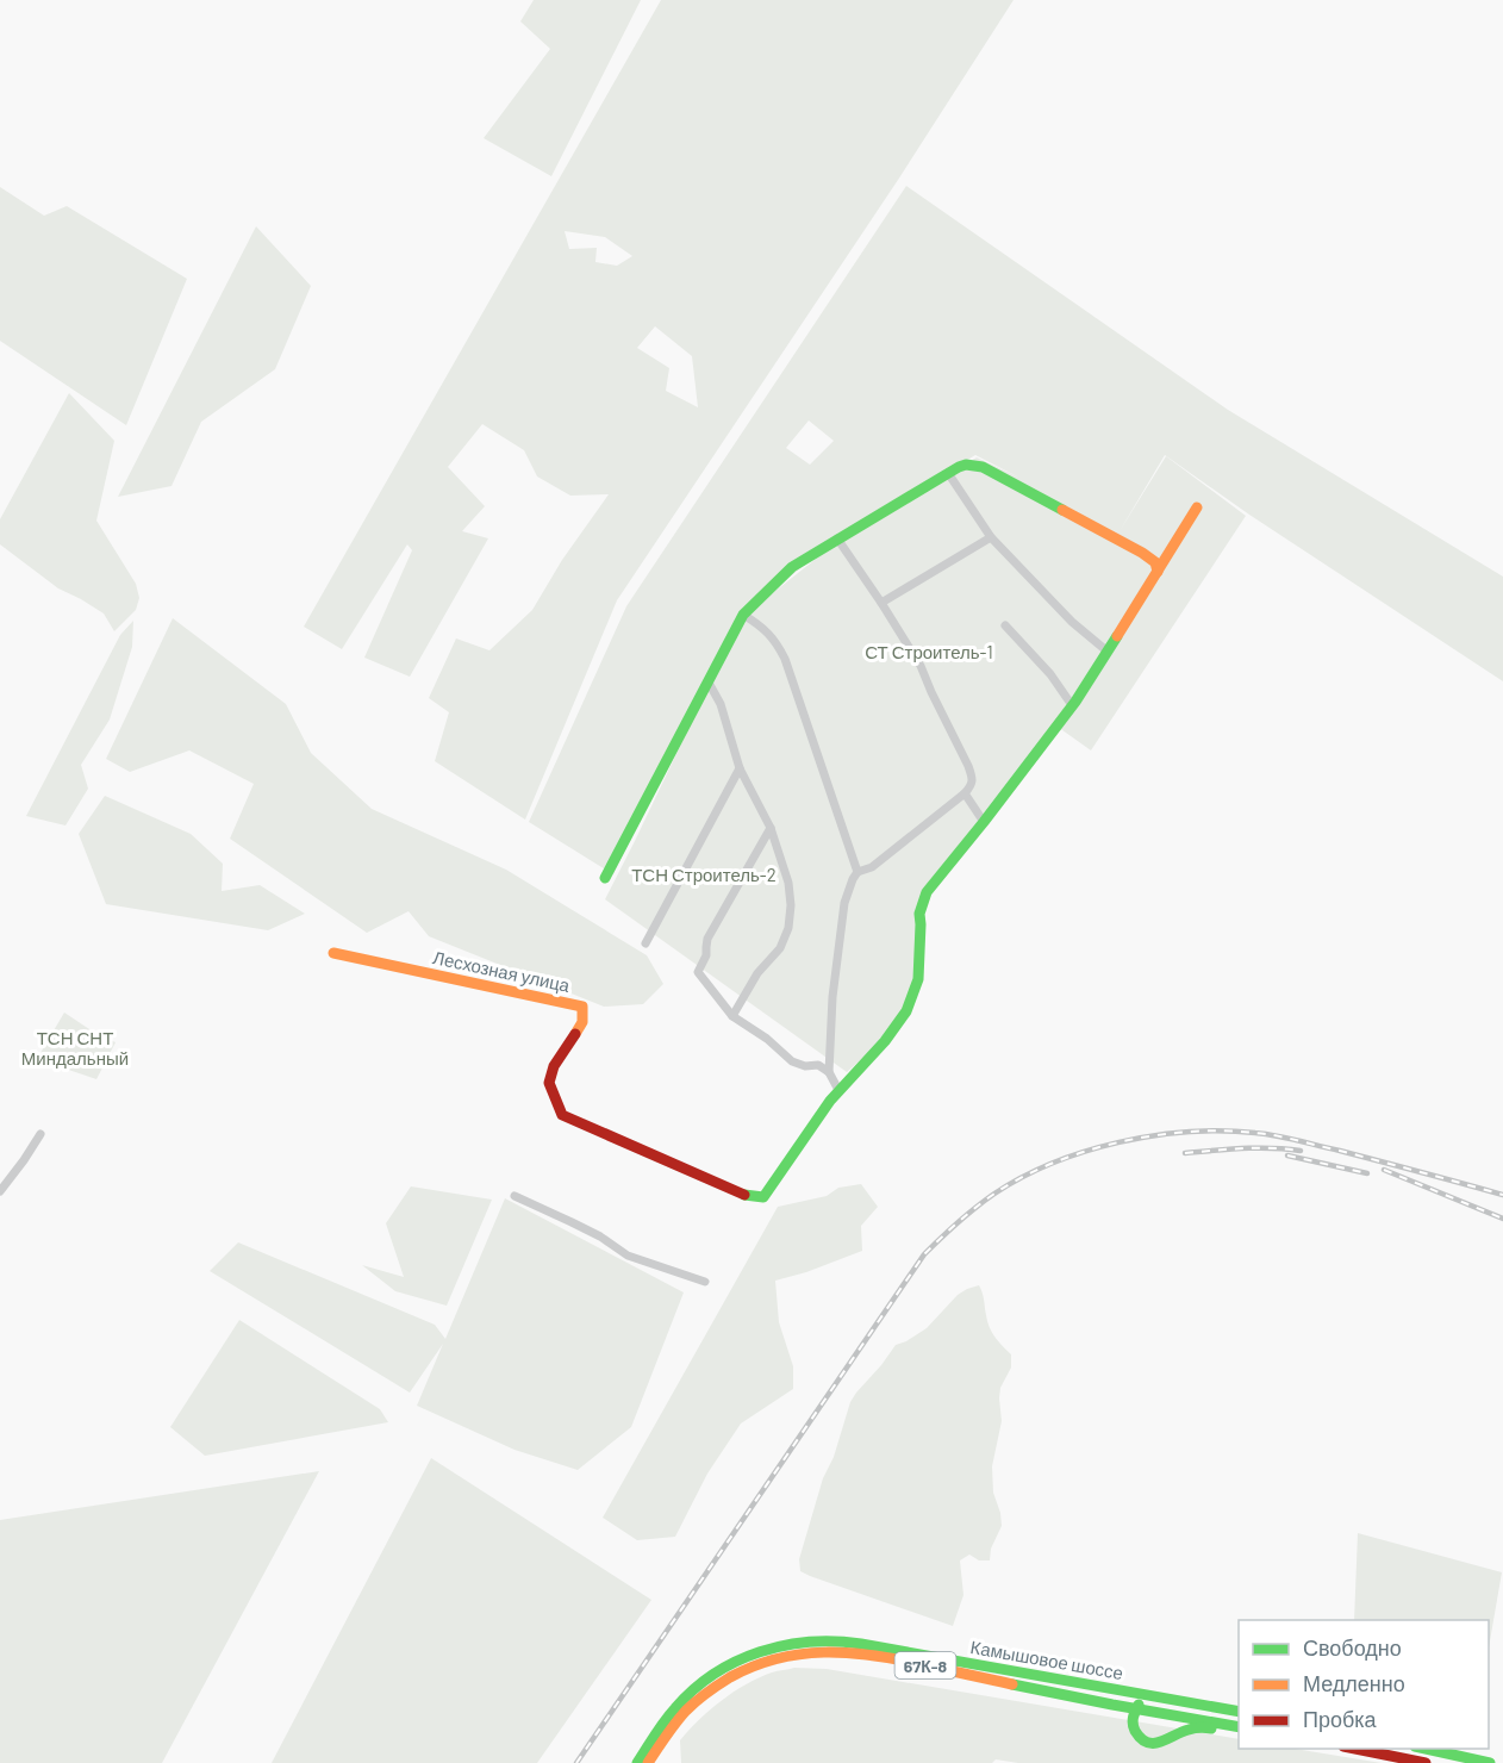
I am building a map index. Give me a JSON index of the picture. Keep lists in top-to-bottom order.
{
  "streets": {
    "street": ["Лесхозная улица", "Камышовое шоссе", "67К-8"]
  },
  "parks": ["СТ Строитель-1", "ТСН Строитель-2", "ТСН СНТ Миндальный"],
  "legend": ["Свободно", "Медленно", "Пробка"]
}
